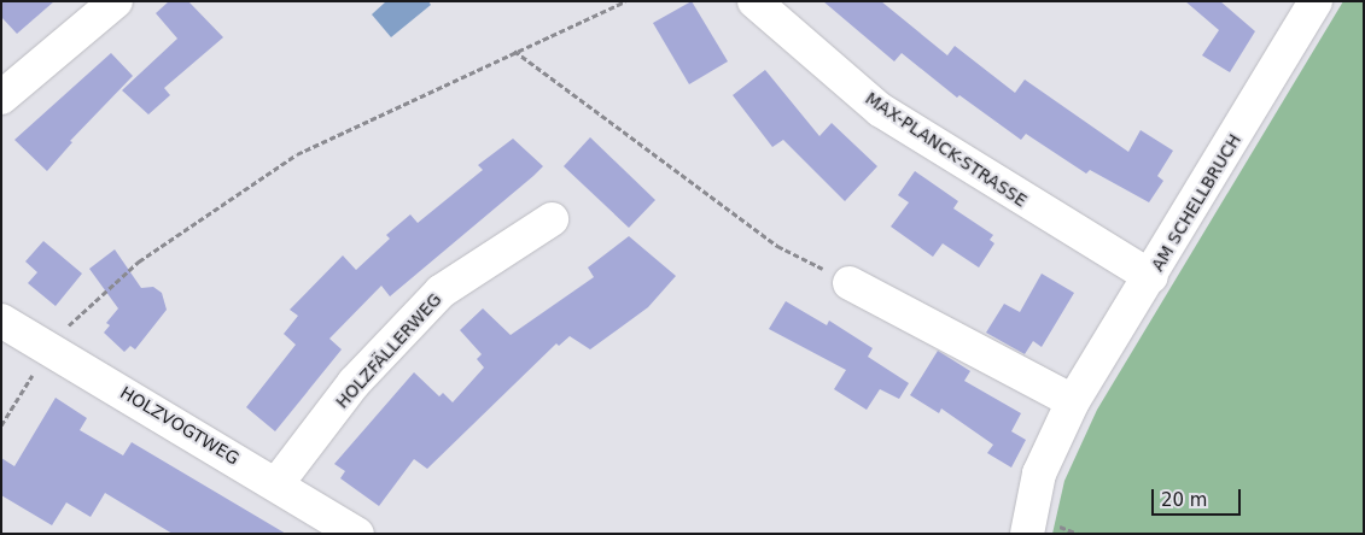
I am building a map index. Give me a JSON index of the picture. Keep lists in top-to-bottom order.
{
  "streets": {
    "street": [
      "MAX-PLANCK-STRASSE",
      "AM SCHELLBRUCH",
      "HOLZFÄLLERWEG",
      "HOLZVOGTWEG"
    ]
  },
  "crossings": [
    ["MAX-PLANCK-STRASSE", "AM SCHELLBRUCH"],
    ["HOLZFÄLLERWEG", "HOLZVOGTWEG"]
  ],
  "scale_bar": "20 m"
}
